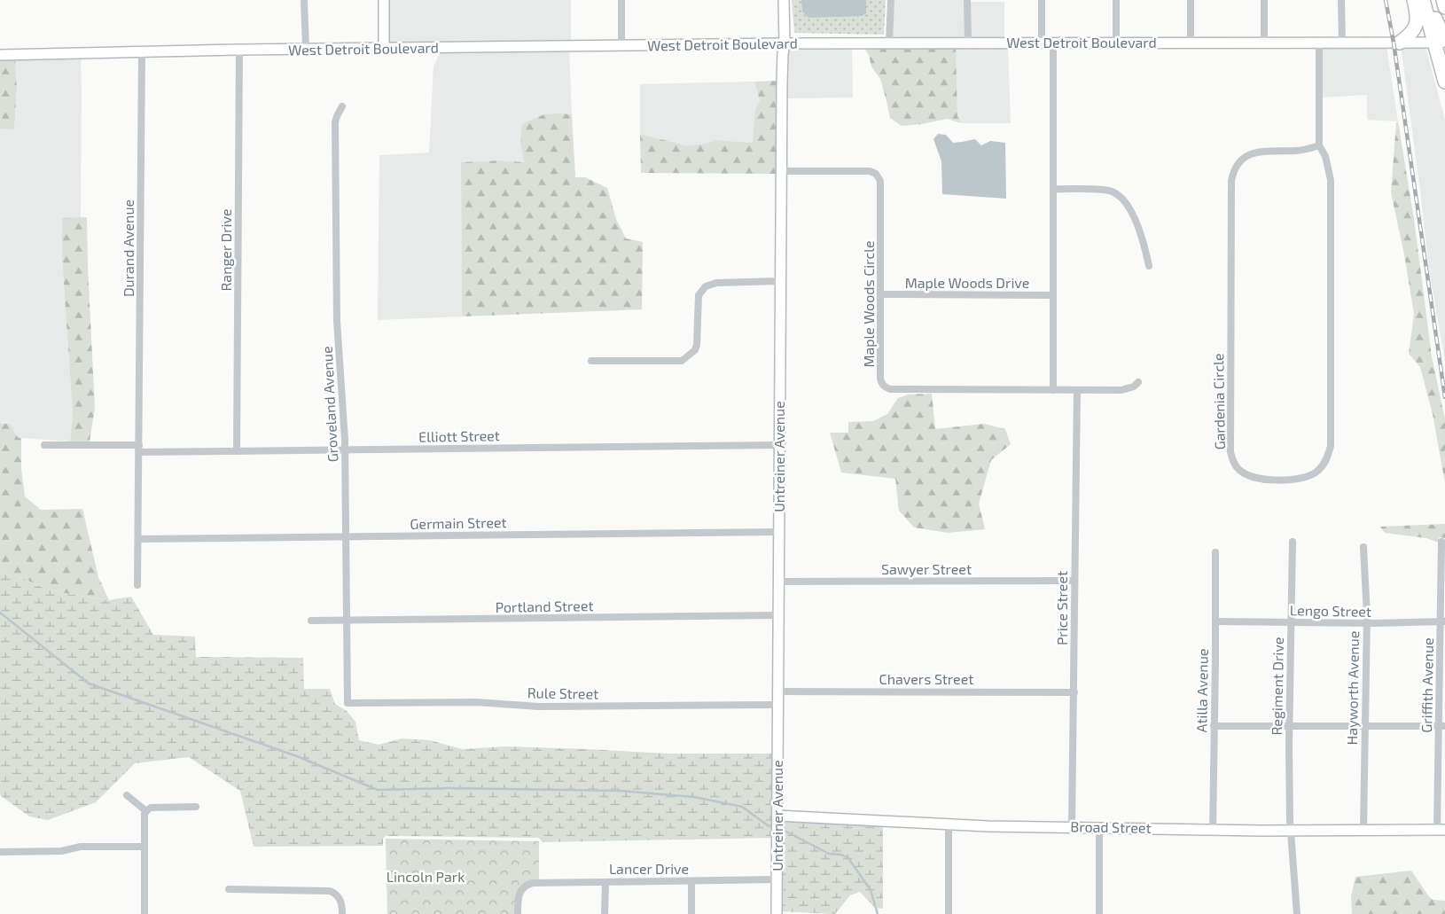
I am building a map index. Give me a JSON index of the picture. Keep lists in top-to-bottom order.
{
  "streets": {
    "street": [
      "West Detroit Boulevard",
      "Durand Avenue",
      "Ranger Drive",
      "Maple Woods Drive",
      "Maple Woods Circle",
      "Gardenia Circle",
      "Groveland Avenue",
      "Elliott Street",
      "Untreiner Avenue",
      "Germain Street",
      "Sawyer Street",
      "Portland Street",
      "Price Street",
      "Lengo Street",
      "Chavers Street",
      "Griffith Avenue",
      "Regiment Drive",
      "Hayworth Avenue",
      "Atilla Avenue",
      "Rule Street",
      "Broad Street",
      "Lancer Drive"
    ]
  },
  "crossings": [
    ["West Detroit Boulevard", "Durand Avenue"],
    ["West Detroit Boulevard", "Ranger Drive"],
    ["West Detroit Boulevard", "Gardenia Circle"],
    ["West Detroit Boulevard", "Untreiner Avenue"],
    ["Durand Avenue", "Elliott Street"],
    ["Durand Avenue", "Germain Street"],
    ["Ranger Drive", "Elliott Street"],
    ["Maple Woods Drive", "Maple Woods Circle"],
    ["Maple Woods Circle", "Untreiner Avenue"],
    ["Maple Woods Circle", "Price Street"],
    ["Groveland Avenue", "Elliott Street"],
    ["Groveland Avenue", "Germain Street"],
    ["Groveland Avenue", "Portland Street"],
    ["Groveland Avenue", "Rule Street"],
    ["Elliott Street", "Untreiner Avenue"],
    ["Untreiner Avenue", "Germain Street"],
    ["Untreiner Avenue", "Sawyer Street"],
    ["Untreiner Avenue", "Portland Street"],
    ["Untreiner Avenue", "Chavers Street"],
    ["Untreiner Avenue", "Rule Street"],
    ["Untreiner Avenue", "Broad Street"],
    ["Untreiner Avenue", "Lancer Drive"],
    ["Sawyer Street", "Price Street"],
    ["Price Street", "Chavers Street"],
    ["Price Street", "Broad Street"],
    ["Lengo Street", "Griffith Avenue"],
    ["Lengo Street", "Regiment Drive"],
    ["Lengo Street", "Hayworth Avenue"],
    ["Lengo Street", "Atilla Avenue"],
    ["Griffith Avenue", "Broad Street"],
    ["Regiment Drive", "Broad Street"],
    ["Hayworth Avenue", "Broad Street"],
    ["Atilla Avenue", "Broad Street"]
  ],
  "parks": ["Lincoln Park"]
}
